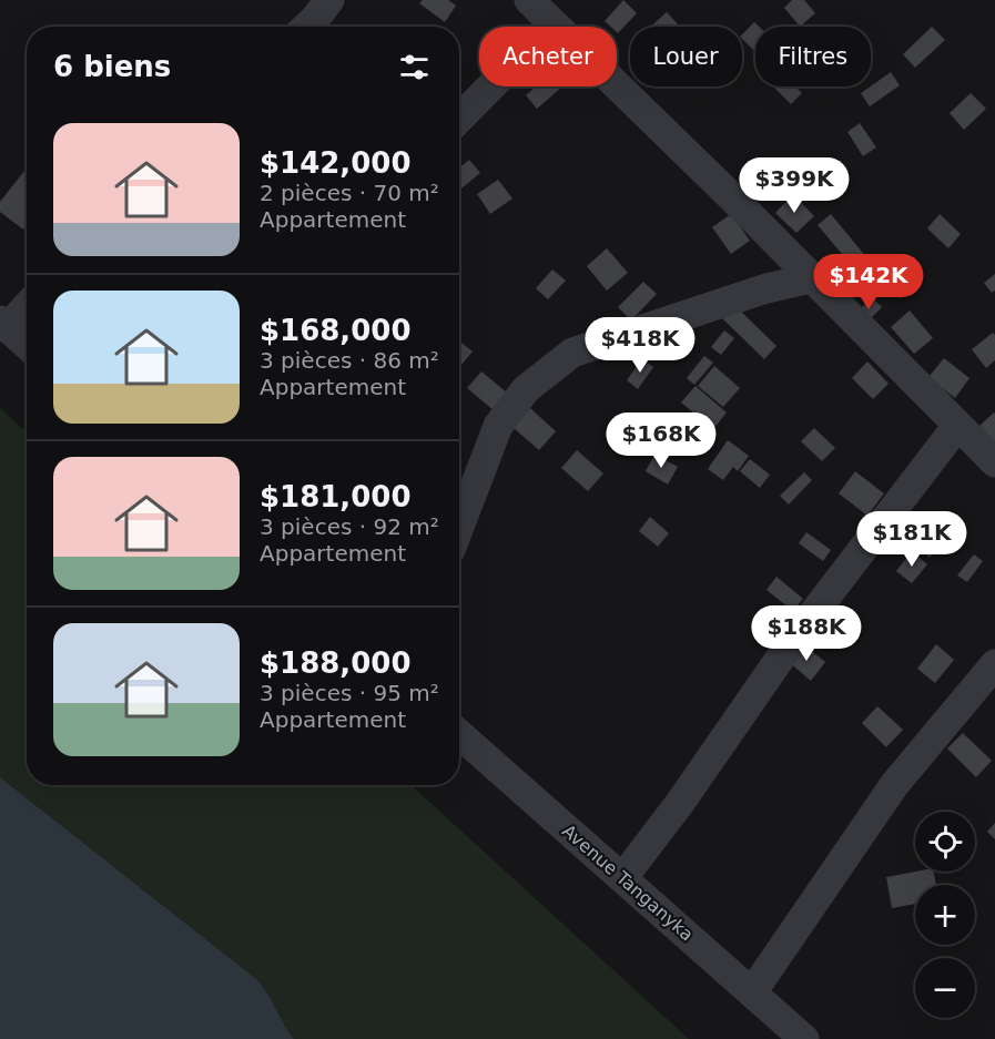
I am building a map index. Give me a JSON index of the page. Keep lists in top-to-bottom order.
{
  "streets": {
    "street": ["Avenue Tanganyka"]
  },
  "page": {
    "chip": ["Acheter", "Louer", "Filtres"],
    "heading": "6 biens",
    "list": [
      {
        "name": "$142,000",
        "note": "2 pièces · 70 m² · Appartement"
      },
      {
        "name": "$168,000",
        "note": "3 pièces · 86 m² · Appartement"
      },
      {
        "name": "$181,000",
        "note": "3 pièces · 92 m² · Appartement"
      },
      {
        "name": "$188,000",
        "note": "3 pièces · 95 m² · Appartement"
      }
    ],
    "price": [
      "$399K",
      "$142K",
      "$418K",
      "$168K",
      "$181K",
      "$188K"
    ],
    "map_buttons": ["+", "−"]
  }
}
